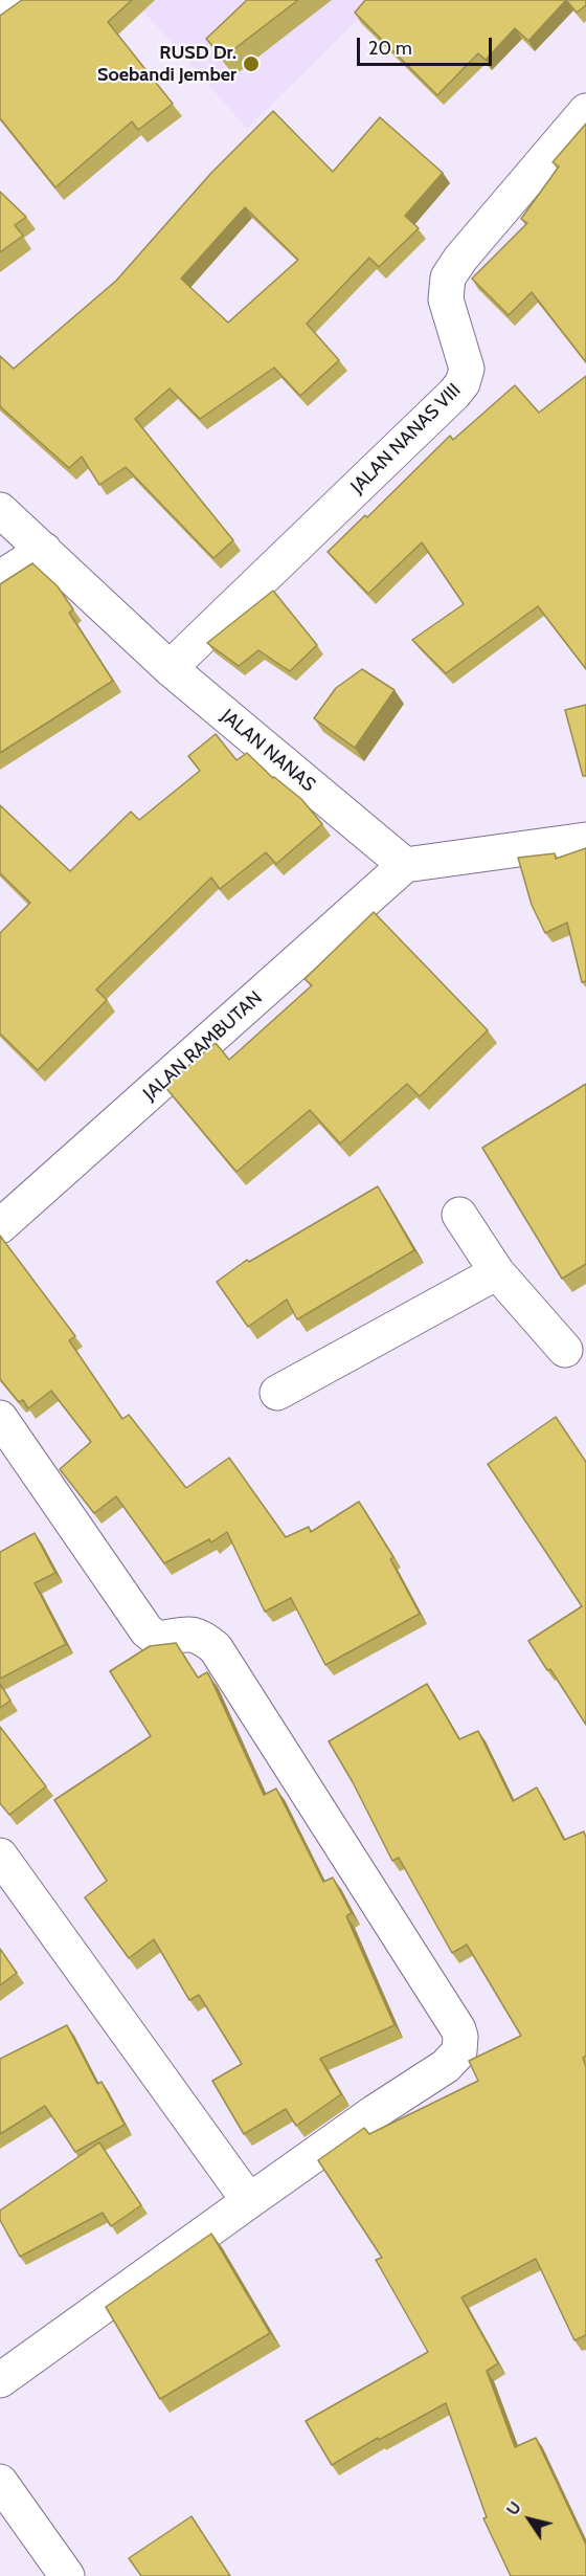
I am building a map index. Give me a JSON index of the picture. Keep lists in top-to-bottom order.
{
  "streets": {
    "street": ["JALAN NANAS VIII", "JALAN NANAS", "JALAN RAMBUTAN"]
  },
  "crossings": [
    ["JALAN NANAS VIII", "JALAN NANAS"],
    ["JALAN NANAS", "JALAN RAMBUTAN"]
  ],
  "places": ["RUSD Dr. Soebandi Jember"],
  "scale_bar": "20 m",
  "north": "top left"
}
